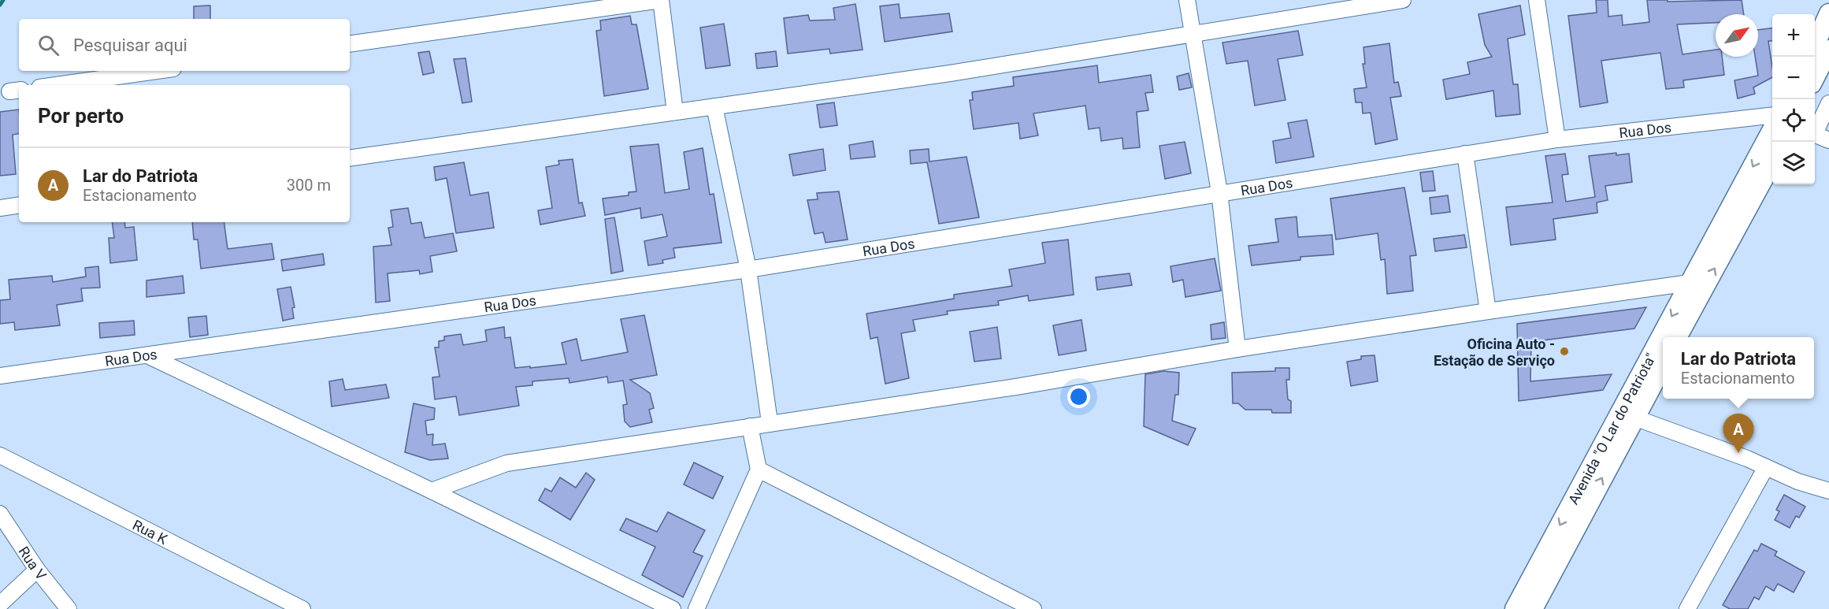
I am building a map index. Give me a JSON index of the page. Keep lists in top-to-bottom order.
{
  "streets": {
    "main road": ["Avenida \"O Lar do Patriota\""],
    "street": ["Rua Dos", "Rua K", "Rua V"]
  },
  "places": ["Oficina Auto - Estação de Serviço"],
  "north": "top right",
  "page": {
    "map_buttons": ["+", "−"],
    "search": "Pesquisar aqui",
    "heading": "Por perto",
    "list": [
      {
        "mark": "A",
        "name": "Lar do Patriota",
        "note": "Estacionamento",
        "value": "300 m"
      }
    ],
    "popup": ["Lar do Patriota", "Estacionamento"],
    "pins": "A"
  }
}
